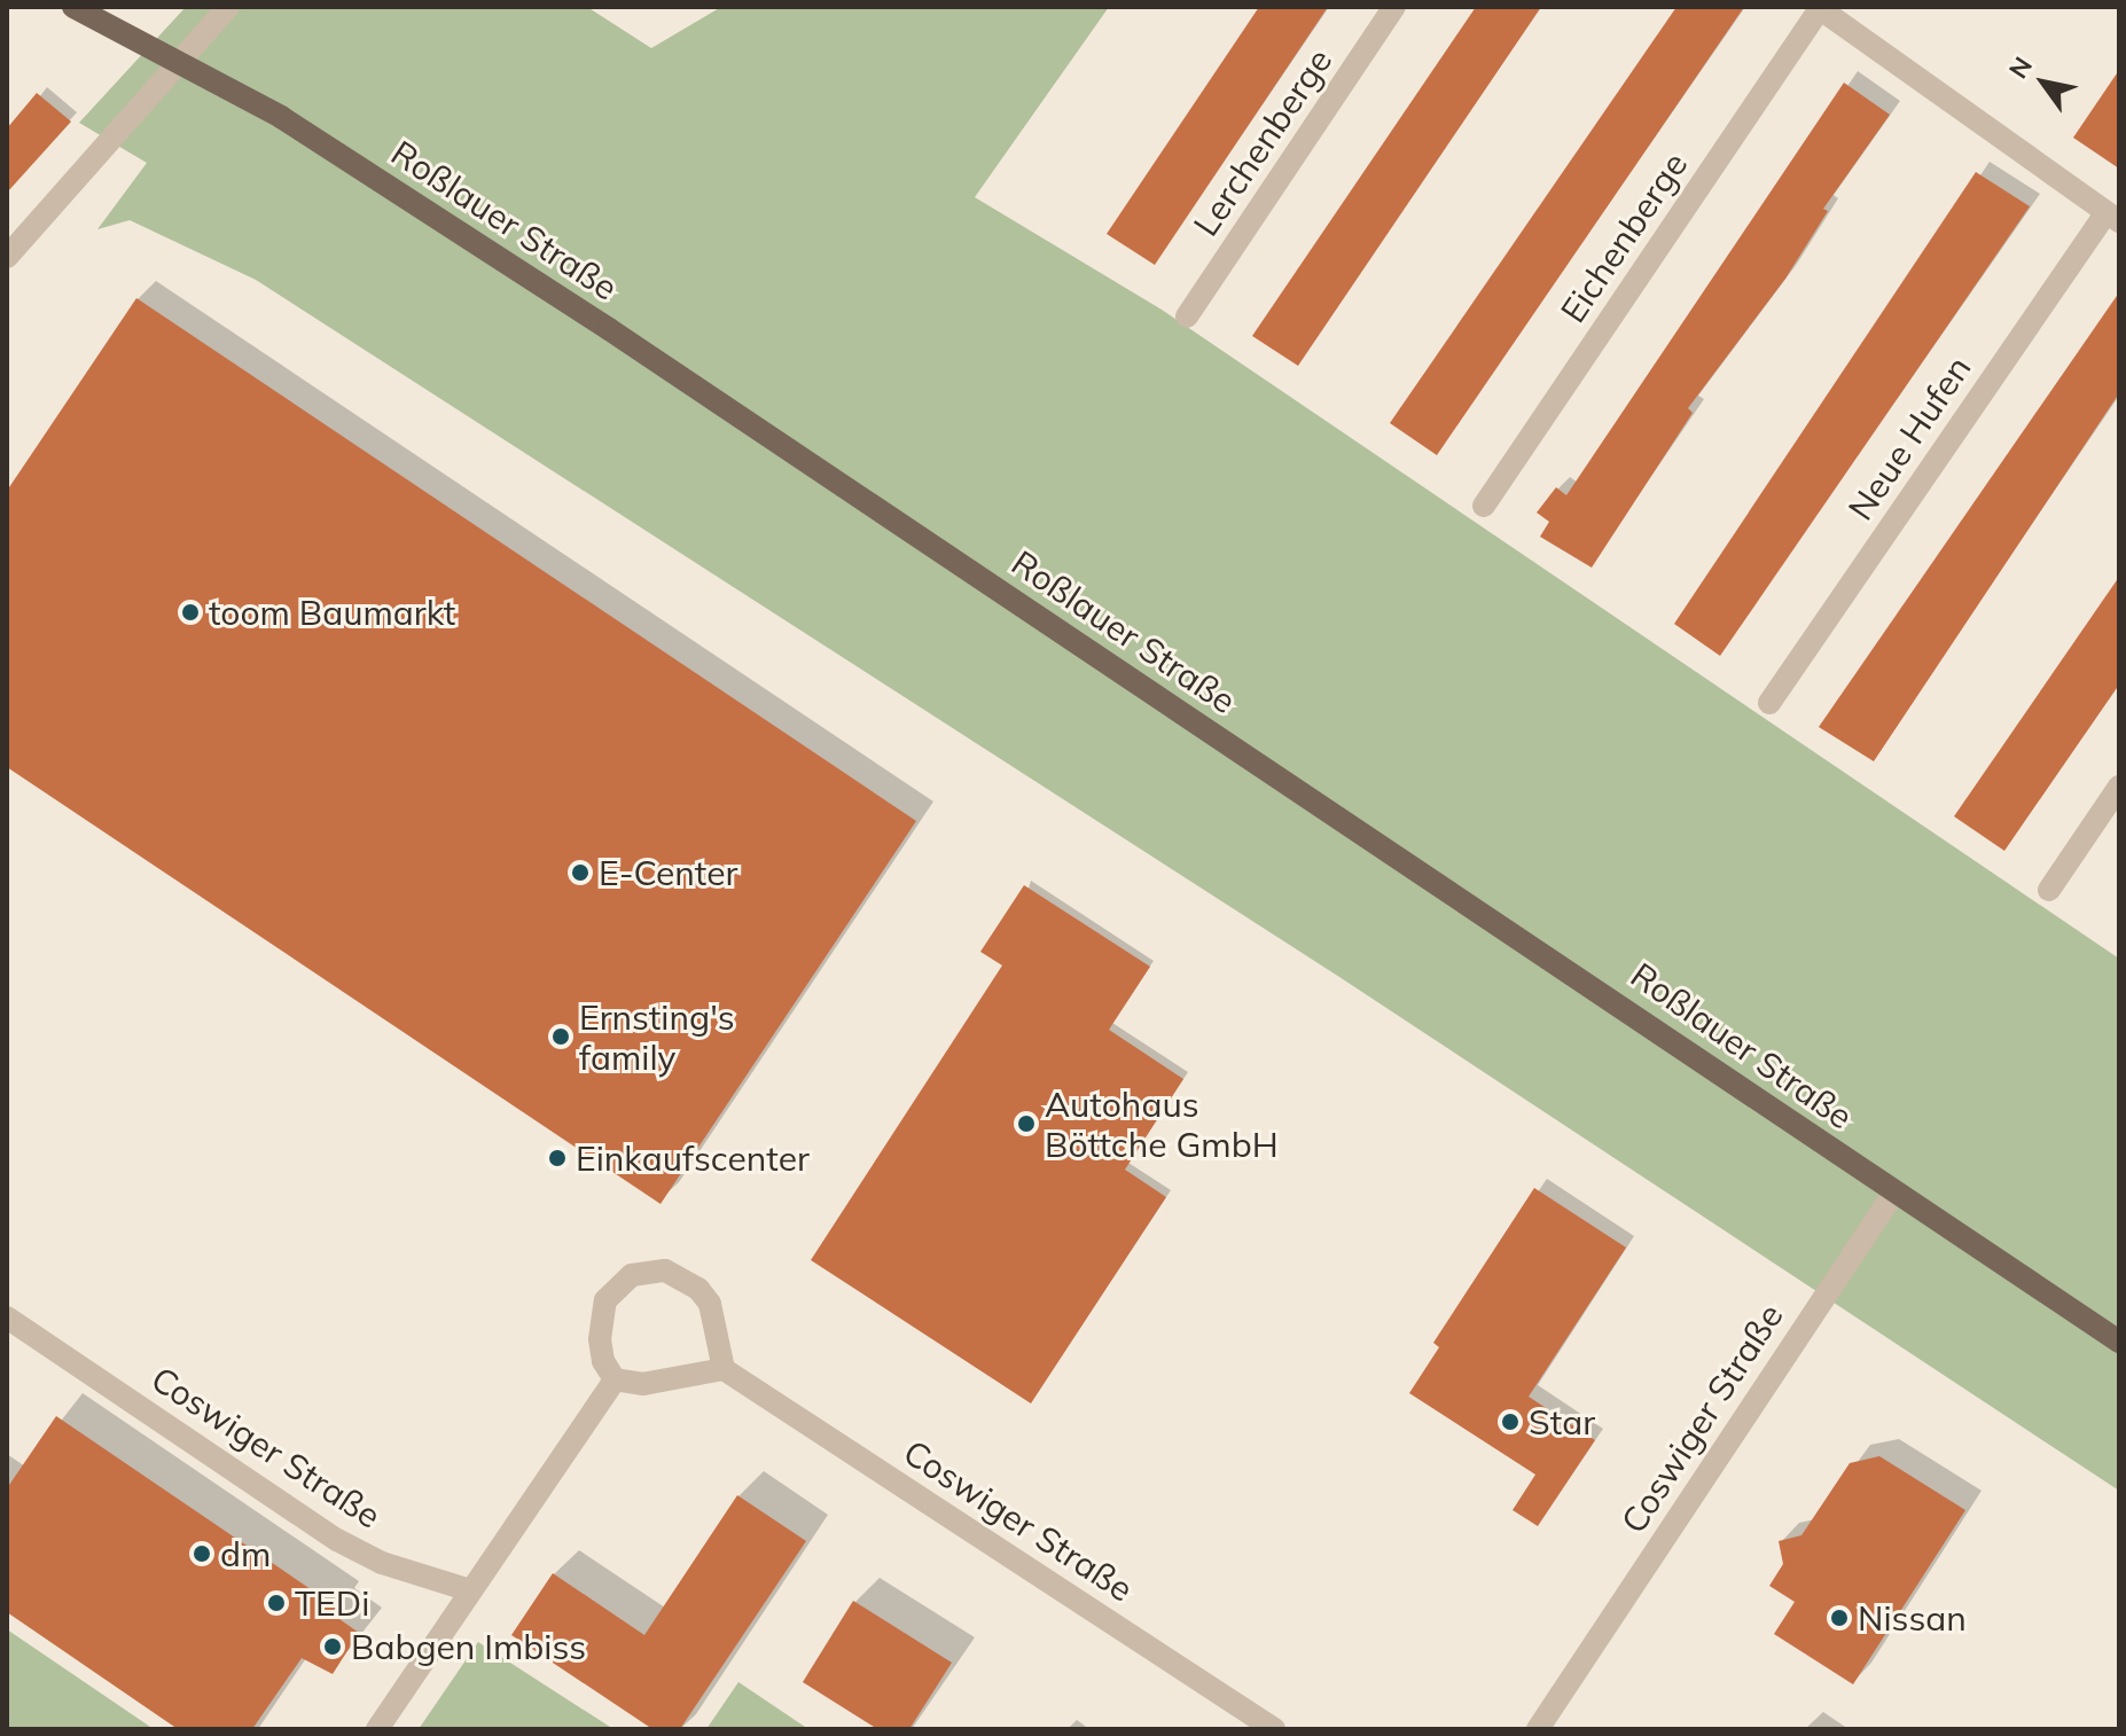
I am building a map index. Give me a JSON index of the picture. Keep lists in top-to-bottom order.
{
  "streets": {
    "main road": ["Roßlauer Straße"],
    "street": [
      "Lerchenberge",
      "Eichenberge",
      "Neue Hufen",
      "Coswiger Straße"
    ]
  },
  "crossings": [
    ["Roßlauer Straße", "Coswiger Straße"]
  ],
  "places": [
    "toom Baumarkt",
    "E-Center",
    "Ernsting's family",
    "Autohaus Böttche GmbH",
    "Einkaufscenter",
    "Star",
    "dm",
    "TEDi",
    "Nissan",
    "Babgen Imbiss"
  ],
  "north": "top left"
}
